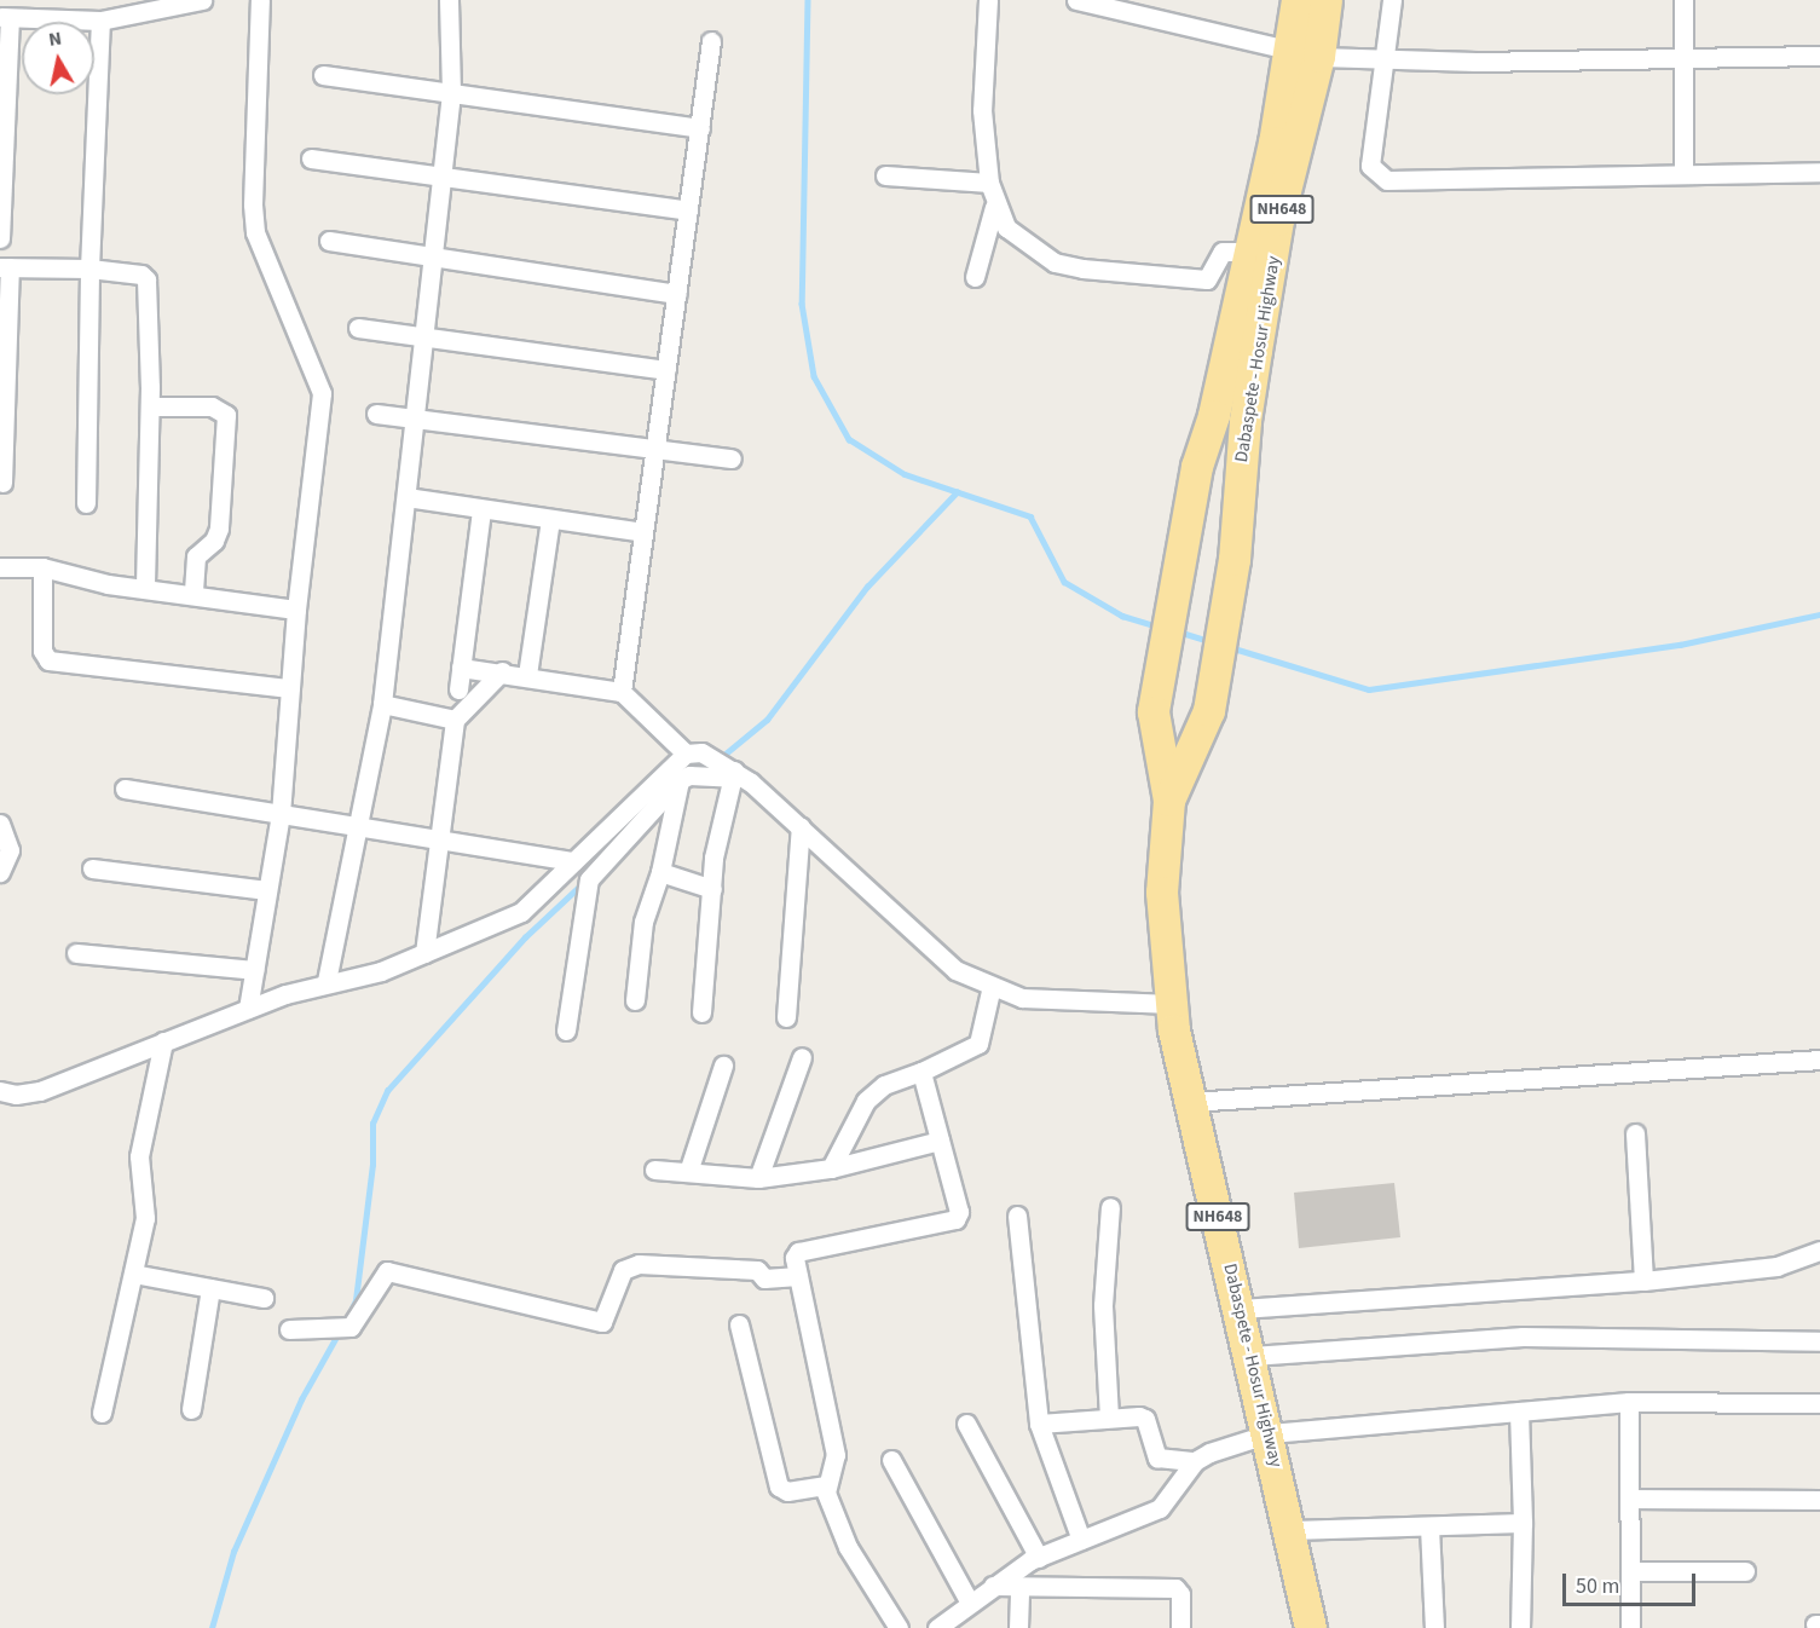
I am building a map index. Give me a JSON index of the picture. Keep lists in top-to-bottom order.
{
  "streets": {
    "highway": ["NH648", "Dabaspete - Hosur Highway"]
  },
  "crossings": [
    ["NH648", "Dabaspete - Hosur Highway"]
  ],
  "scale_bar": "50 m",
  "north": "top"
}
